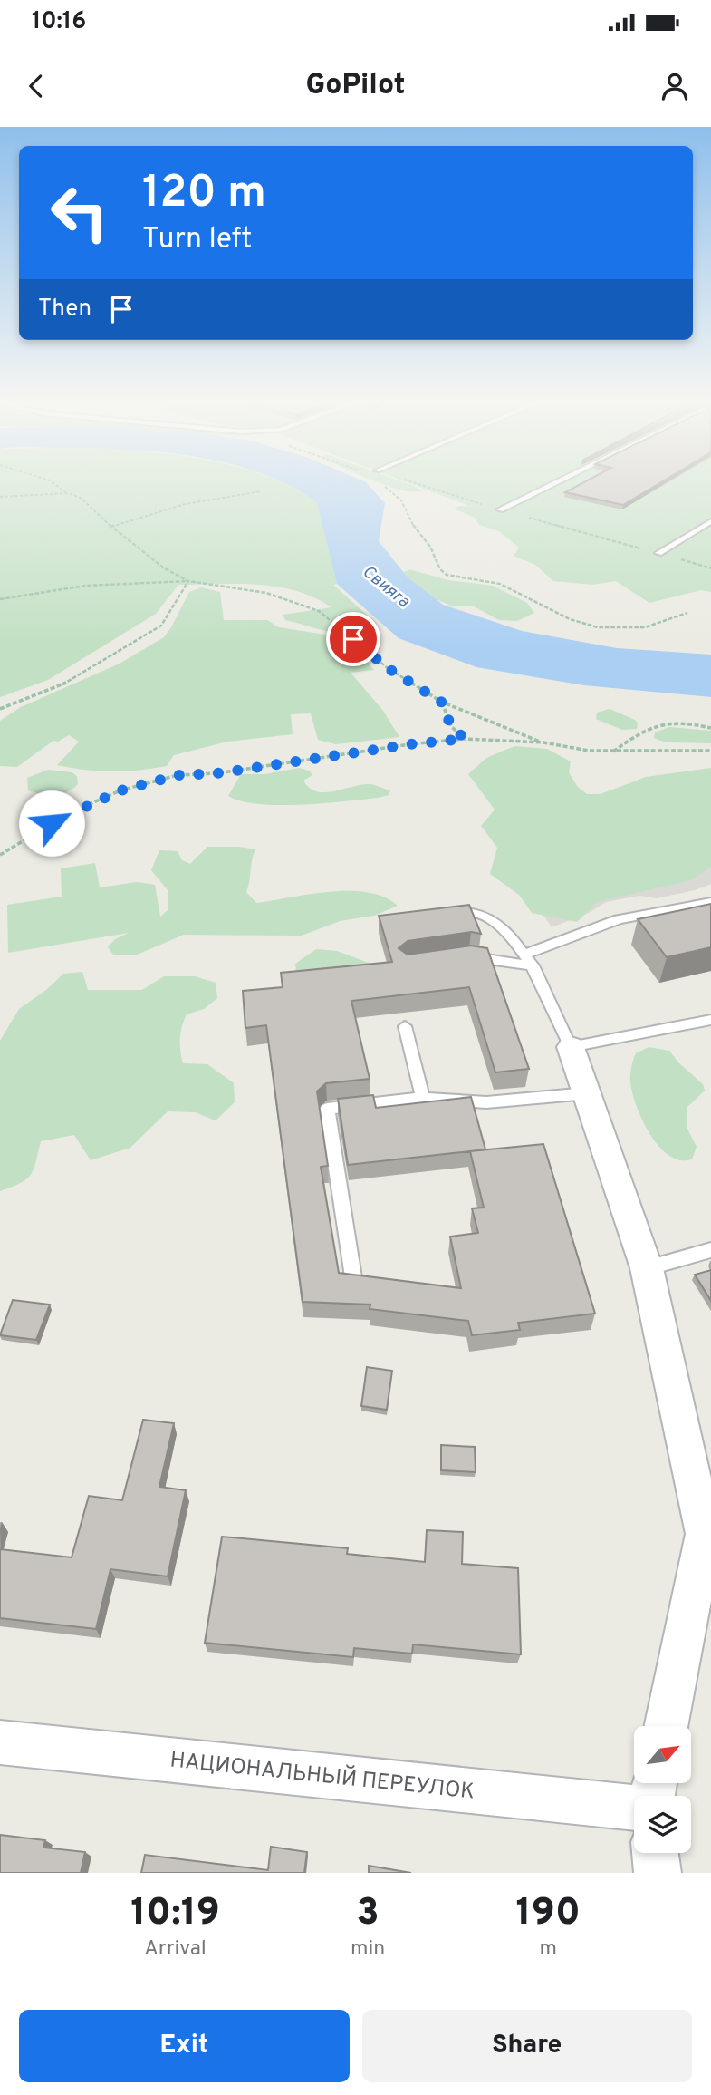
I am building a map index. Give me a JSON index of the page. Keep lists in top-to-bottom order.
{
  "streets": {
    "street": ["НАЦИОНАЛЬНЫЙ ПЕРЕУЛОК"]
  },
  "water": ["Свияга"],
  "north": "top right",
  "page": {
    "status": "10:16",
    "header": "GoPilot",
    "turn": ["120 m", "Turn left"],
    "then": "Then",
    "eta": [
      "10:19",
      "Arrival",
      "3",
      "min",
      "190",
      "m"
    ],
    "buttons": ["Exit", "Share"]
  }
}
